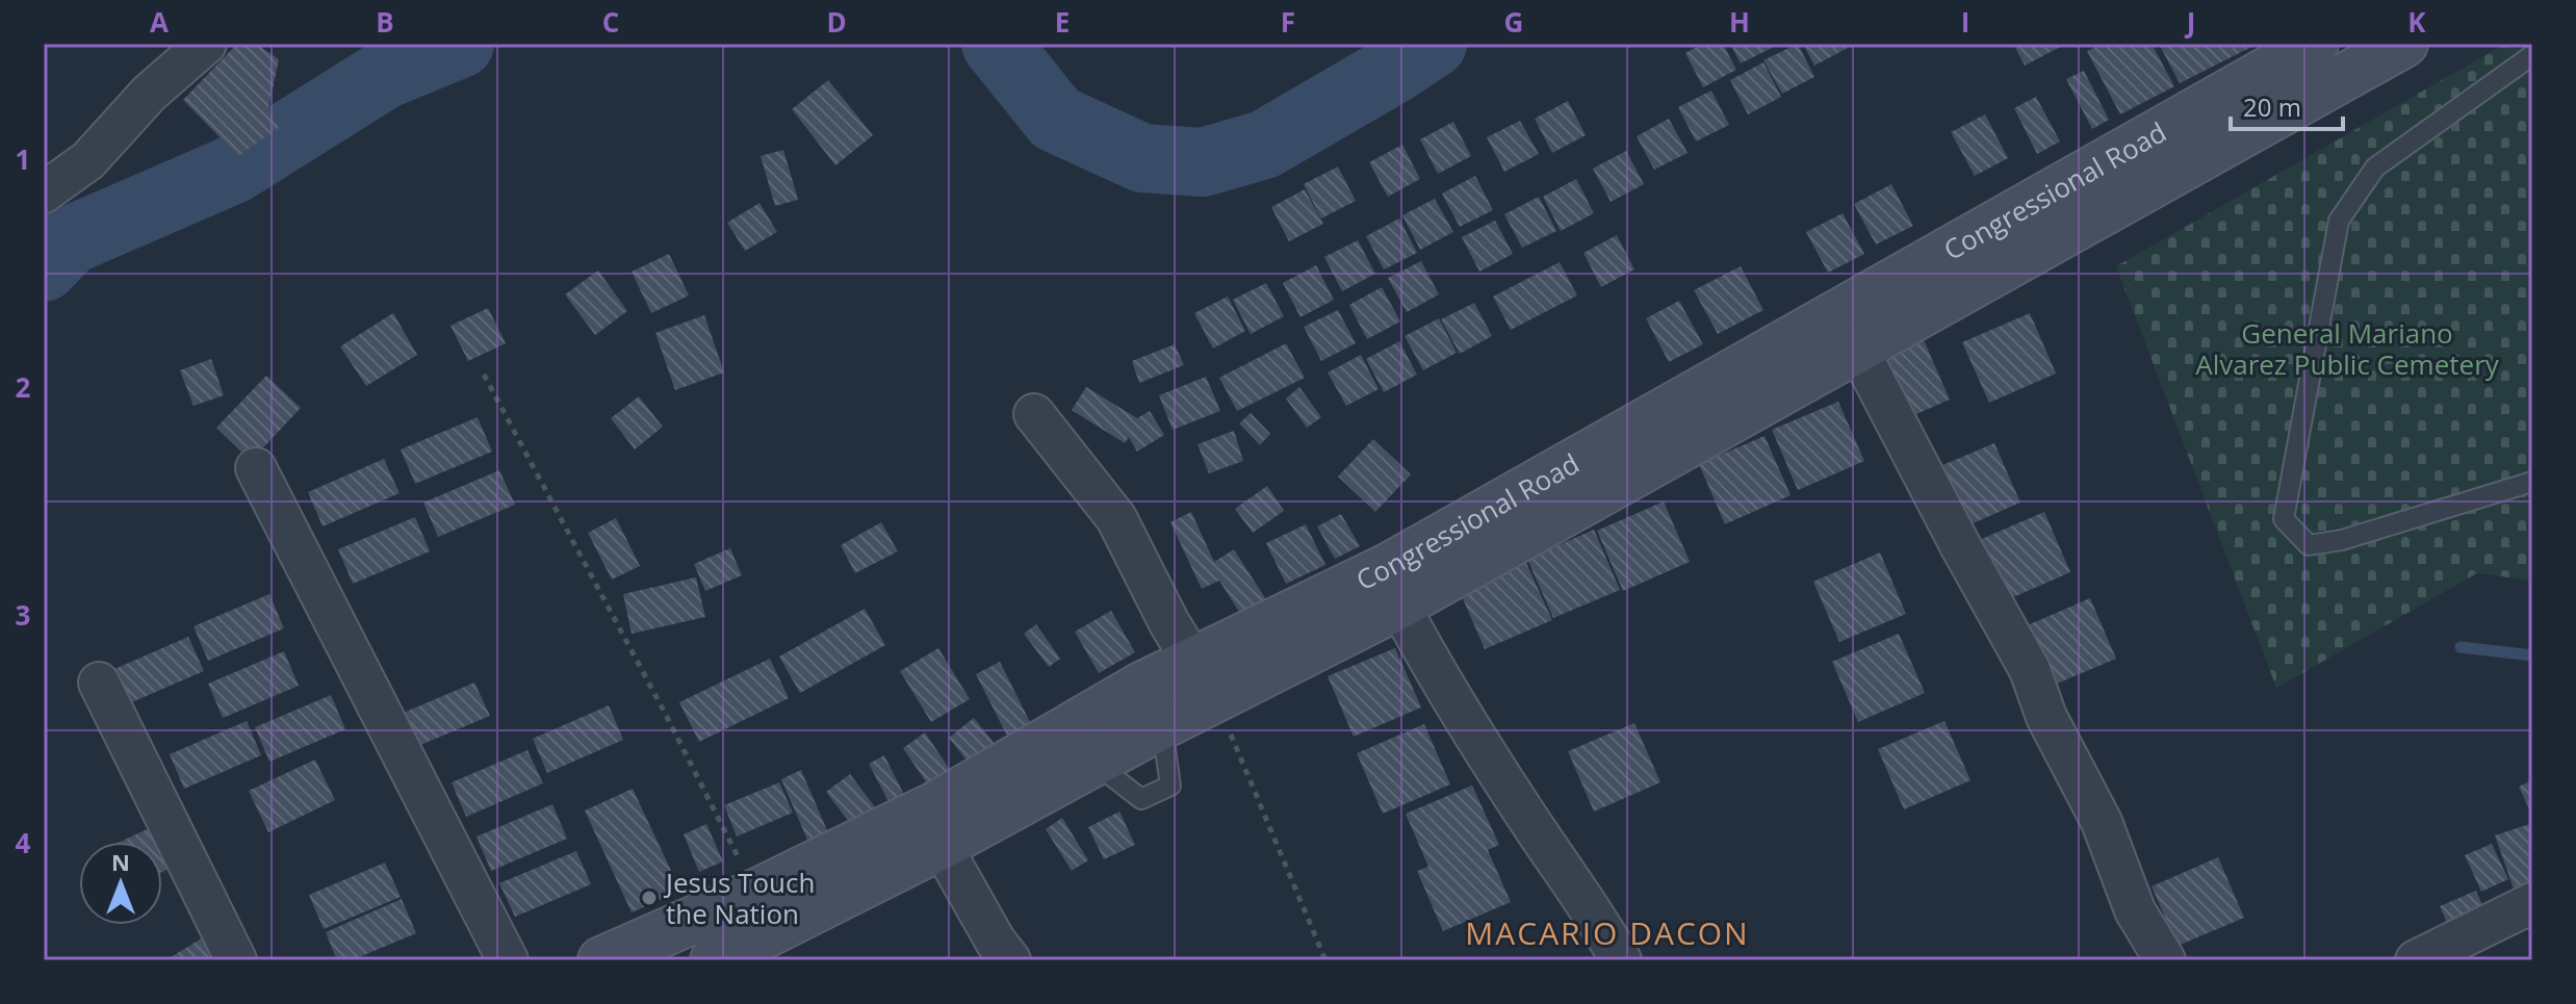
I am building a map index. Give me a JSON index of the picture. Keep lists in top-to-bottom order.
{
  "streets": {
    "main road": ["Congressional Road"]
  },
  "districts": ["MACARIO DACON"],
  "parks": ["General Mariano Alvarez Public Cemetery"],
  "places": ["Jesus Touch the Nation"],
  "scale_bar": "20 m",
  "north": "top",
  "grid": {
    "columns": [
      "A",
      "B",
      "C",
      "D",
      "E",
      "F",
      "G",
      "H",
      "I",
      "J",
      "K"
    ],
    "rows": [
      "1",
      "2",
      "3",
      "4"
    ]
  }
}
